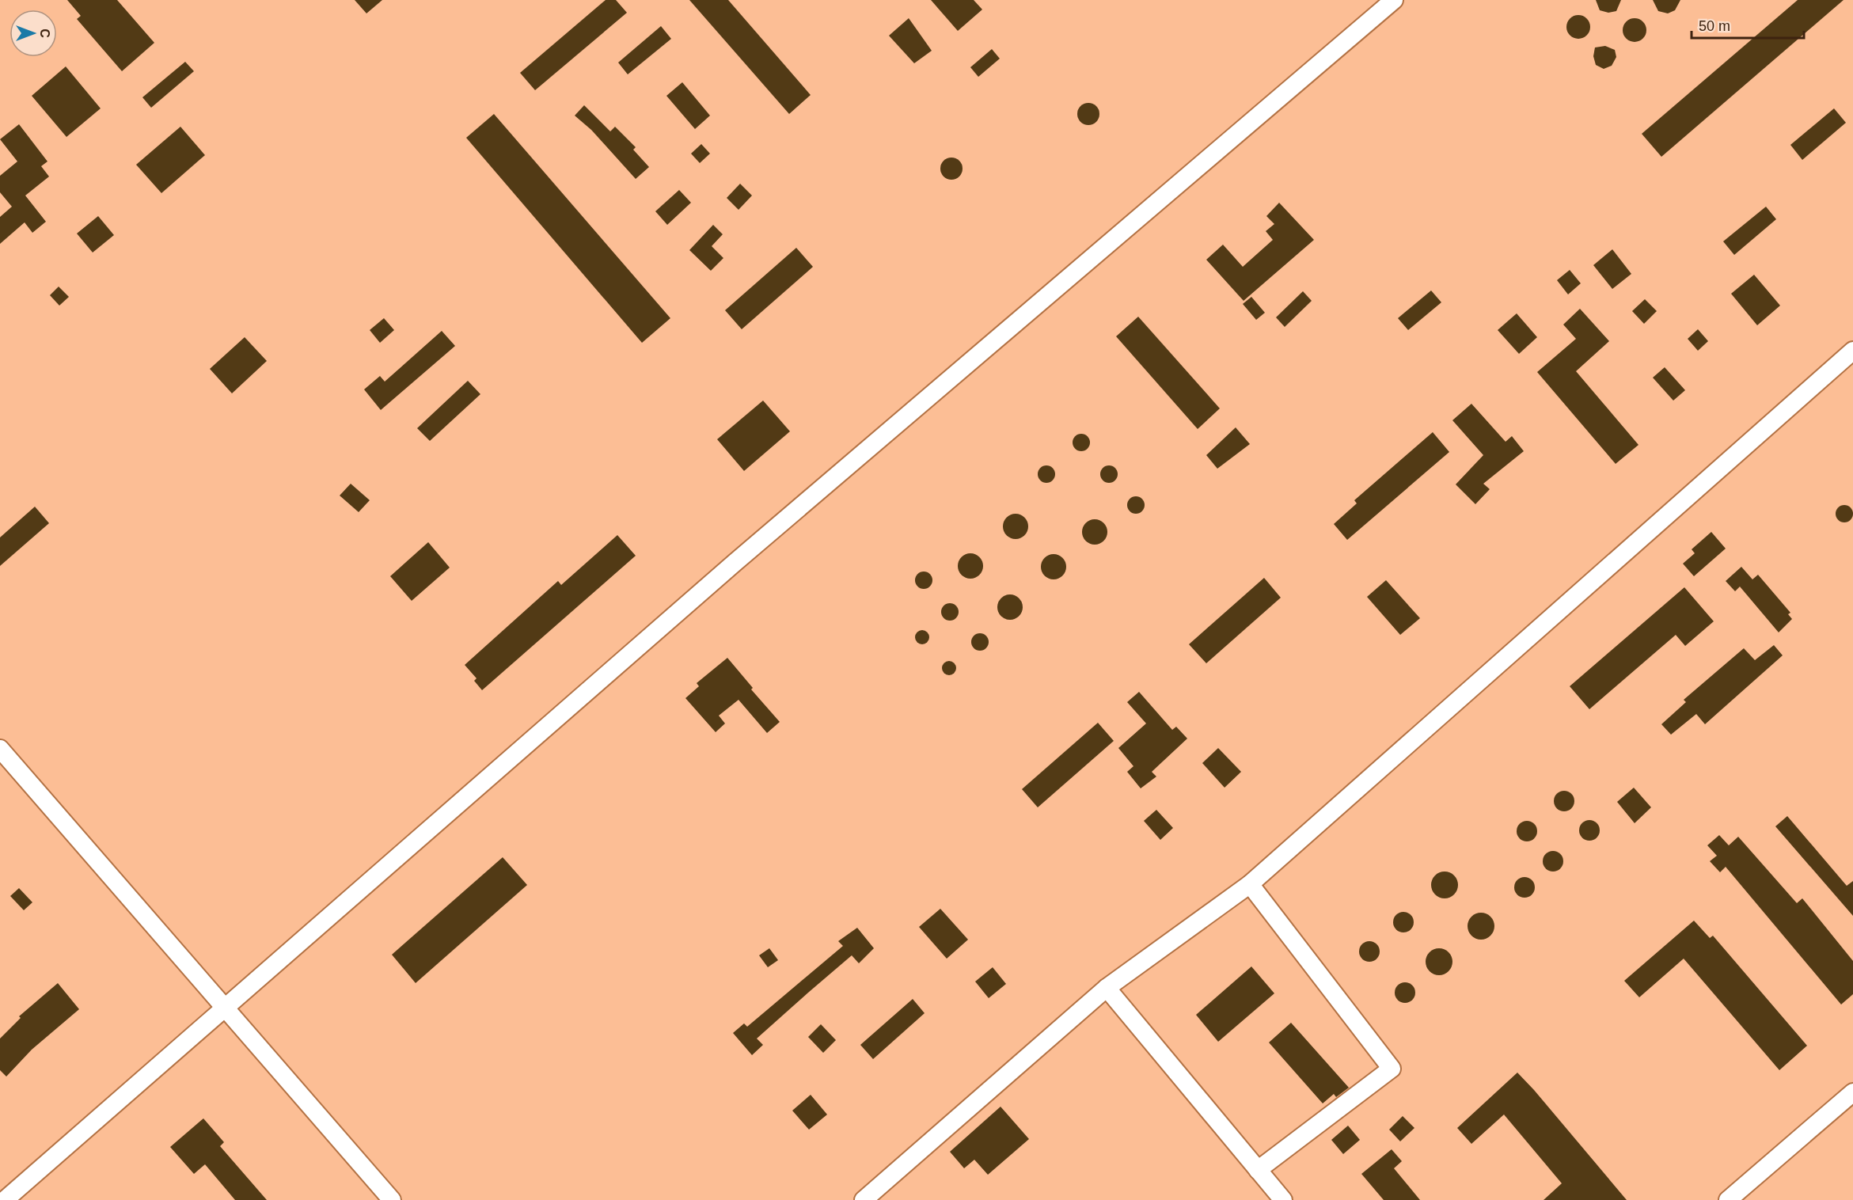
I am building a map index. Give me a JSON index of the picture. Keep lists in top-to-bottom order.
{
  "scale_bar": "50 m",
  "north": "right"
}
